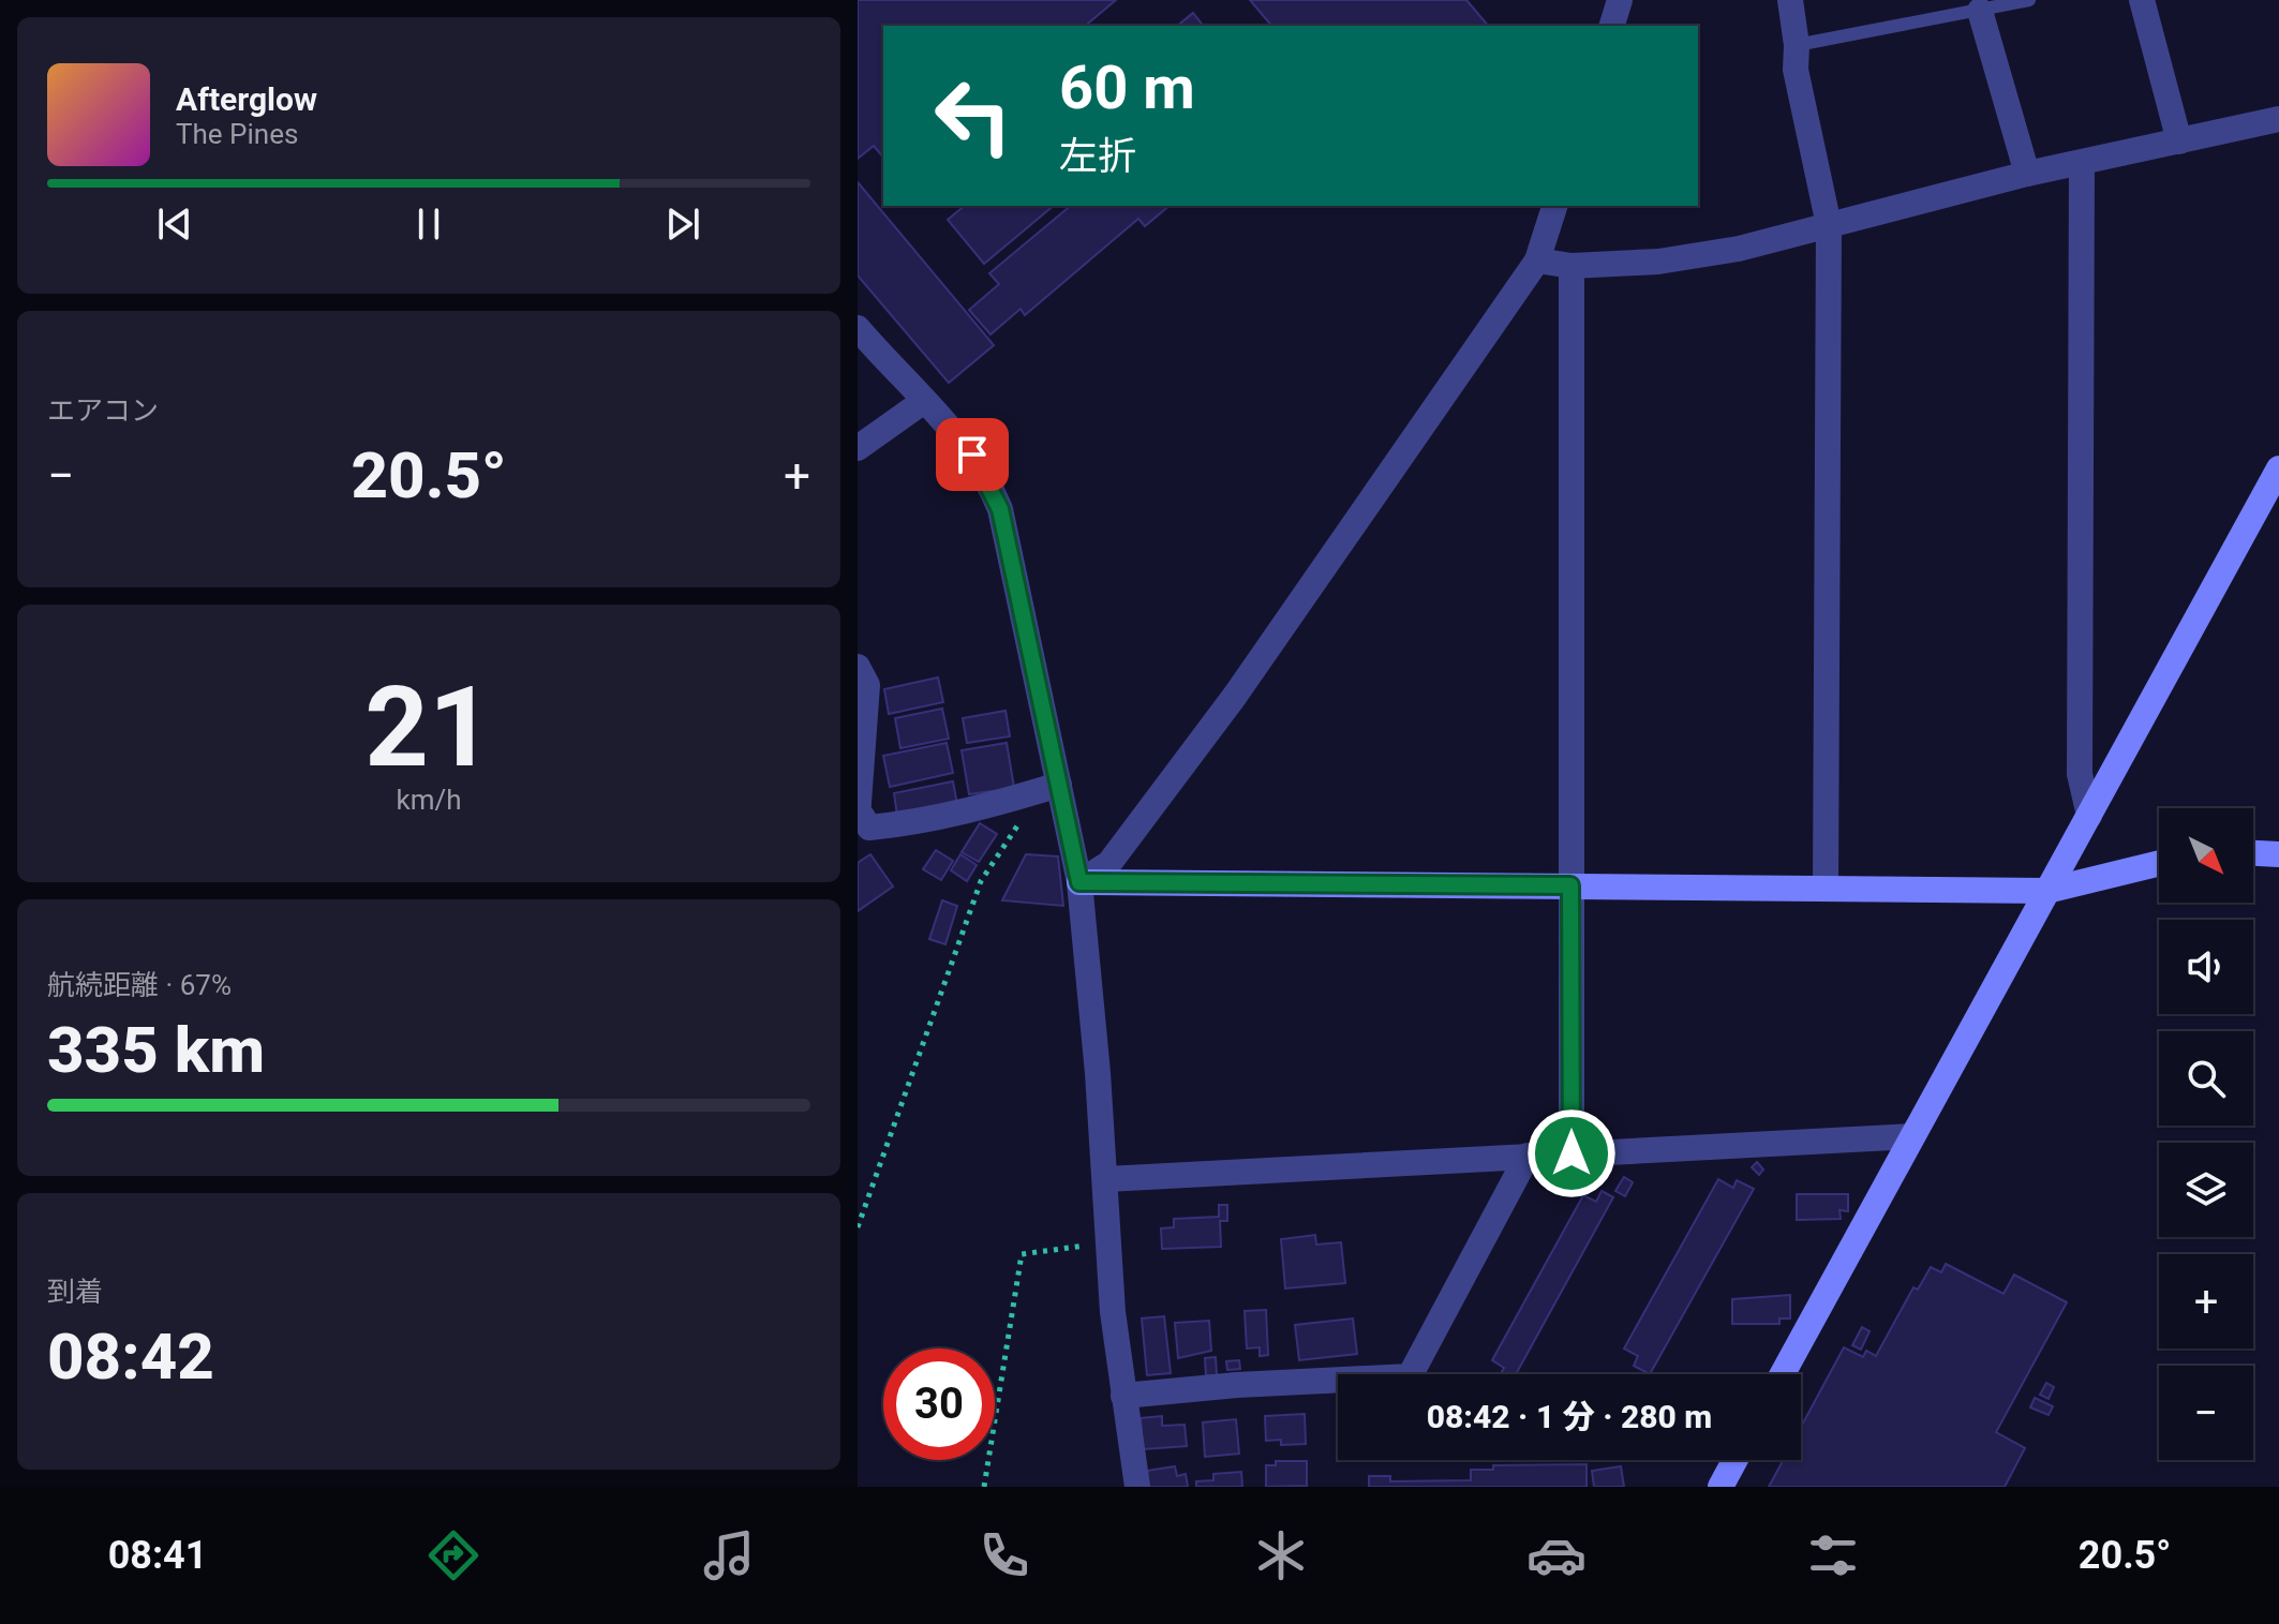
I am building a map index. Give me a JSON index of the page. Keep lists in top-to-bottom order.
{
  "north": "bottom right",
  "page": {
    "turn": ["60 m", "左折"],
    "song": ["Afterglow", "The Pines"],
    "tile": [
      "エアコン",
      ["21", "km/h"],
      ["航続距離 · 67%", "335 km"],
      ["到着", "08:42"]
    ],
    "heat": ["−", "20.5°", "+"],
    "map_buttons": ["+", "−"],
    "limit": "30",
    "trip": "08:42 · 1 分 · 280 m",
    "tabs": ["08:41", "20.5°"]
  }
}
